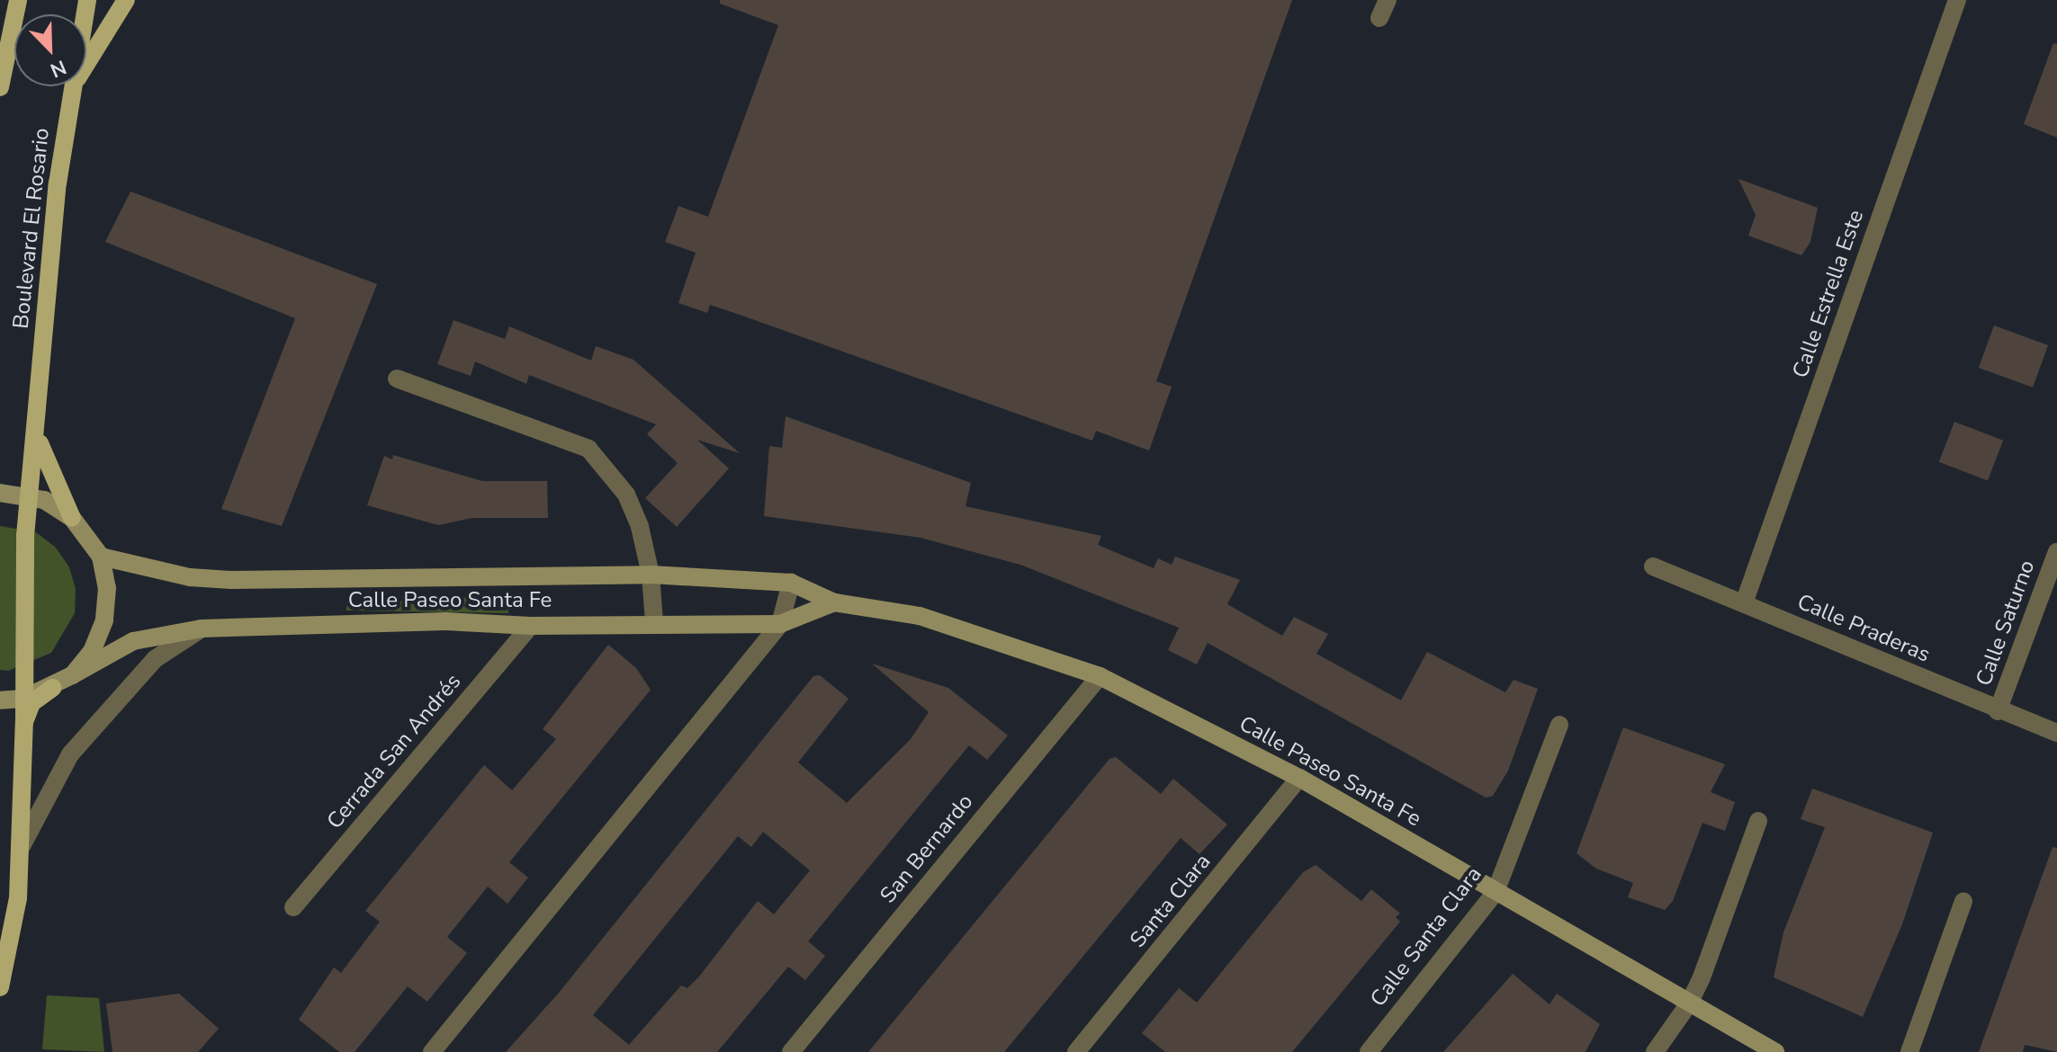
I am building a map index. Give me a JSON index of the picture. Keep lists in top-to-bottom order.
{
  "streets": {
    "main road": ["Boulevard El Rosario"],
    "street": [
      "Calle Estrella Este",
      "Calle Paseo Santa Fe",
      "Calle Saturno",
      "Calle Praderas",
      "Cerrada San Andrés",
      "San Bernardo",
      "Santa Clara",
      "Calle Santa Clara"
    ]
  },
  "crossings": [
    ["Boulevard El Rosario", "Calle Paseo Santa Fe"],
    ["Calle Estrella Este", "Calle Praderas"],
    ["Calle Paseo Santa Fe", "Cerrada San Andrés"],
    ["Calle Paseo Santa Fe", "San Bernardo"],
    ["Calle Paseo Santa Fe", "Santa Clara"],
    ["Calle Paseo Santa Fe", "Calle Santa Clara"],
    ["Calle Saturno", "Calle Praderas"]
  ],
  "north": "bottom right"
}
